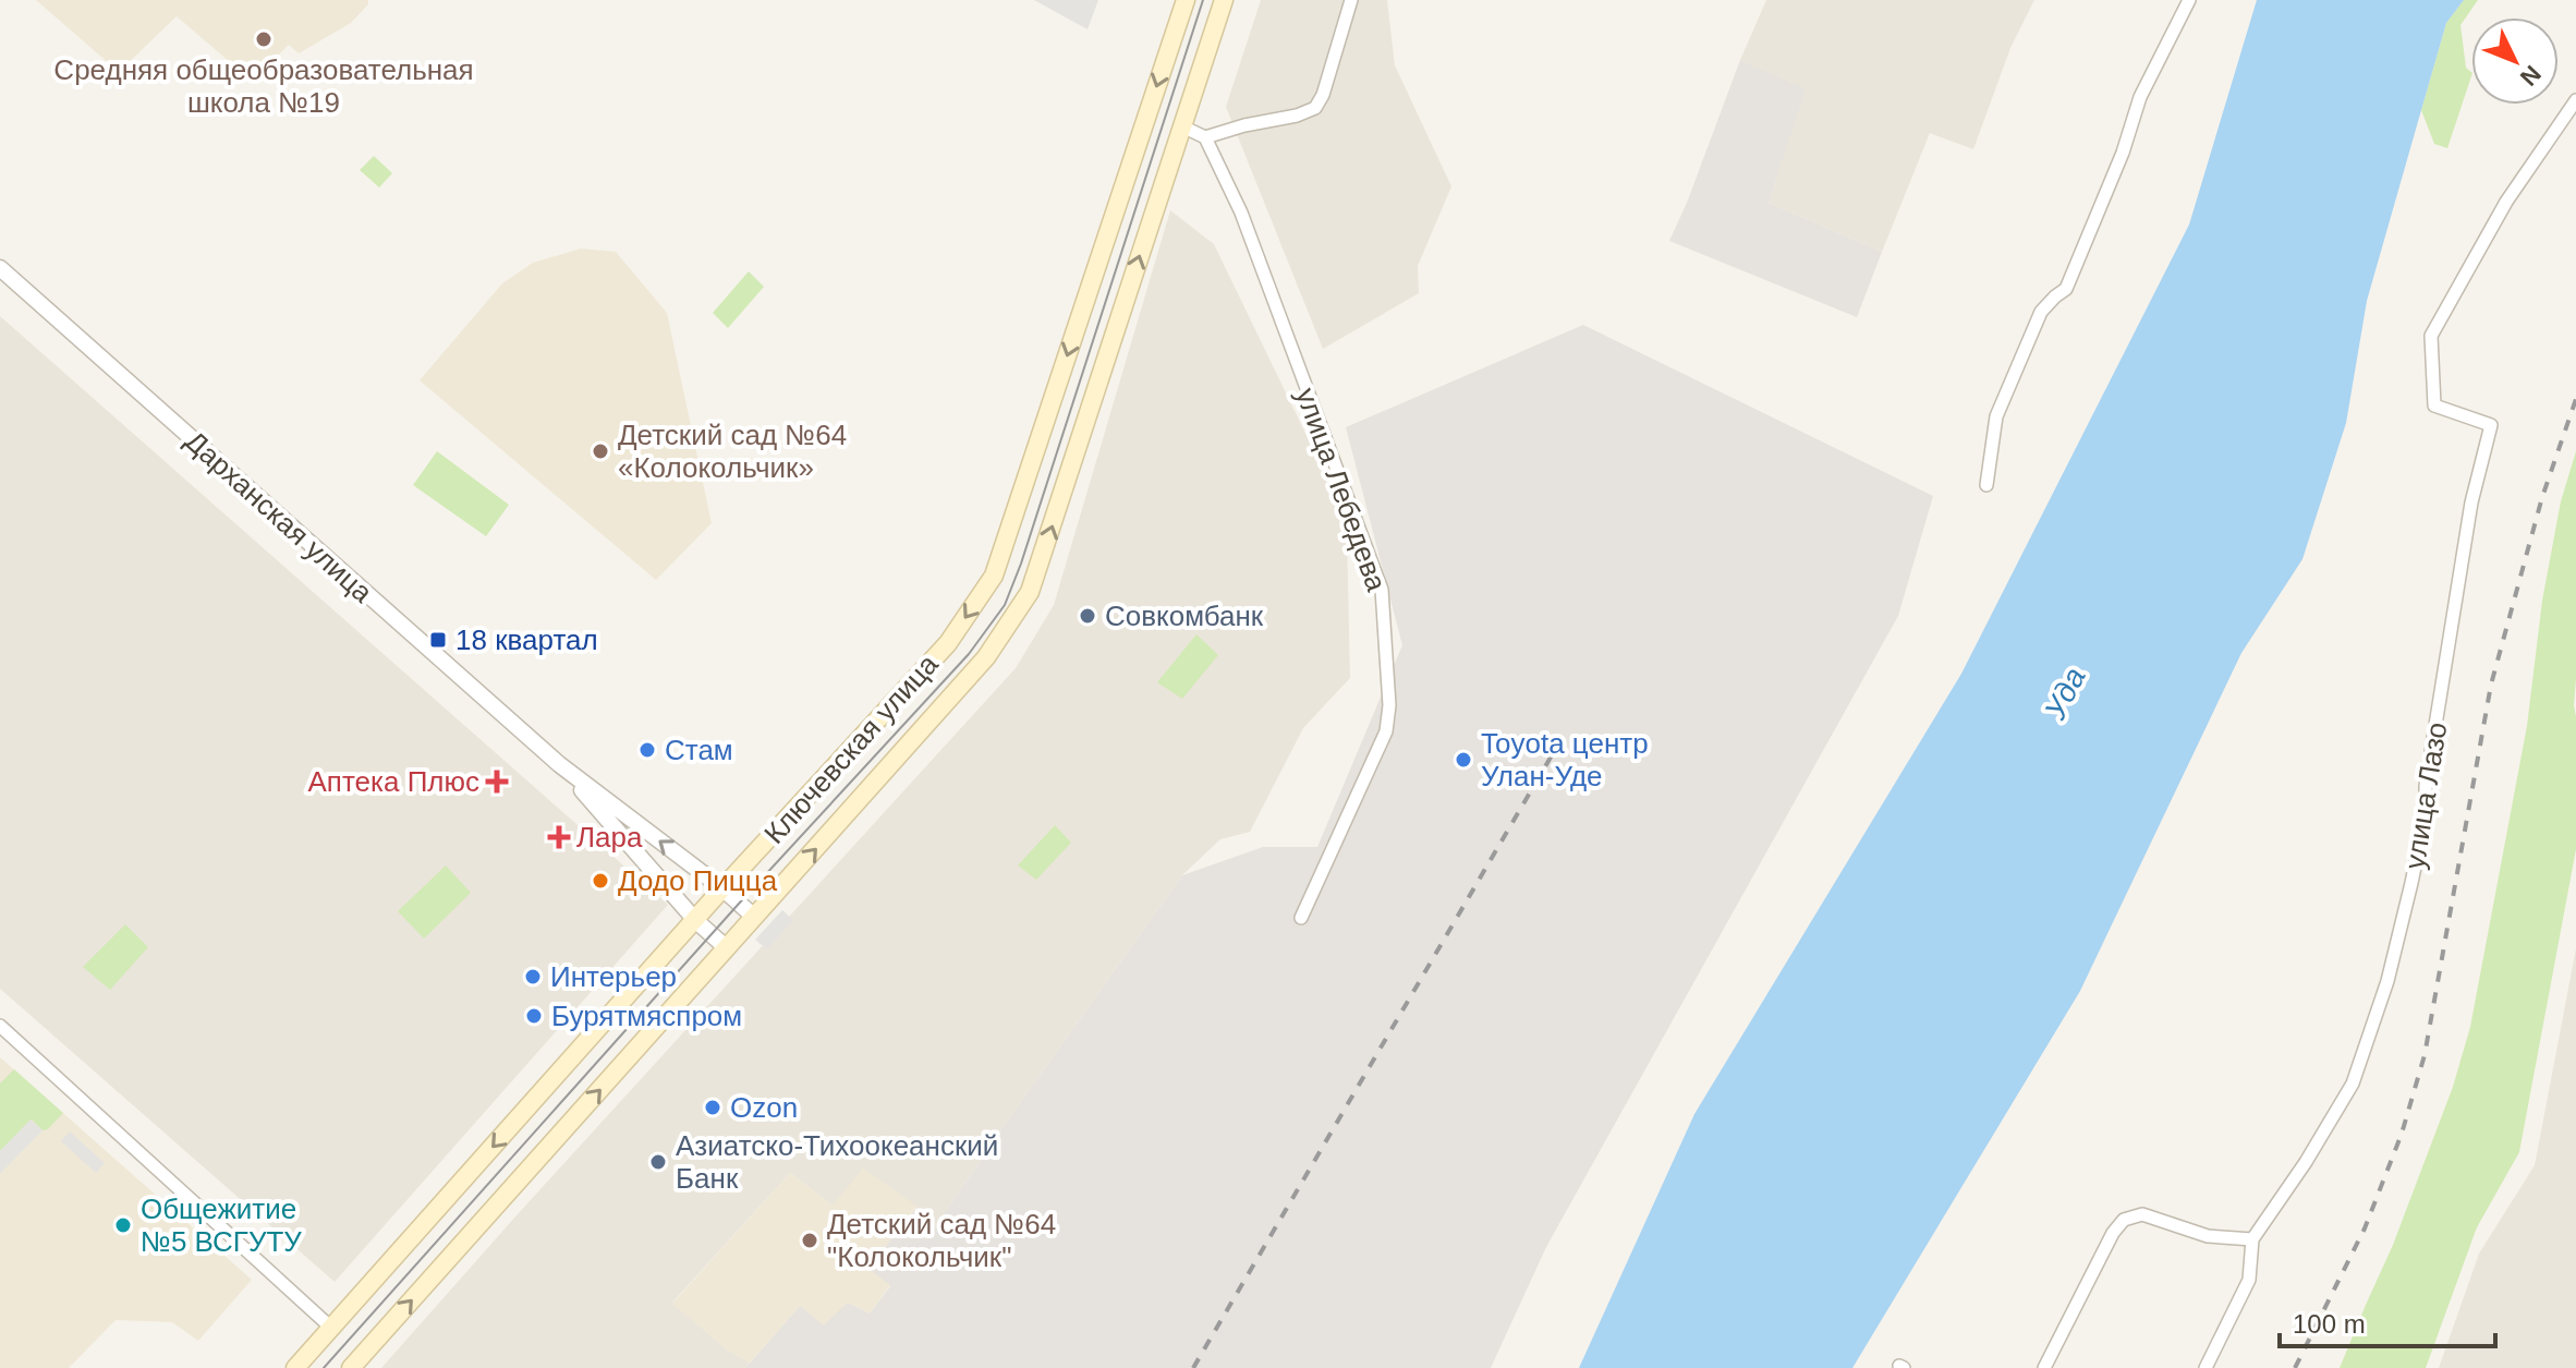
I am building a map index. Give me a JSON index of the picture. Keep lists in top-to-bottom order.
{
  "streets": {
    "main road": ["Ключевская улица"],
    "street": ["улица Лебедева", "Дарханская улица", "улица Лазо"]
  },
  "crossings": [
    ["Дарханская улица", "Ключевская улица"]
  ],
  "water": ["Уда"],
  "places": {
    "other": [
      "Средняя общеобразовательная школа №19",
      "Детский сад №64 «Колокольчик»",
      "Совкомбанк",
      "Стам",
      "Toyota центр Улан-Уде",
      "Додо Пицца",
      "Интерьер",
      "Бурятмяспром",
      "Ozon",
      "Азиатско-Тихоокеанский Банк",
      "Общежитие №5 ВСГУТУ",
      "Детский сад №64 \"Колокольчик\""
    ],
    "transit": ["18 квартал"],
    "health": ["Аптека Плюс", "Лара"]
  },
  "scale_bar": "100 m",
  "north": "bottom right"
}
